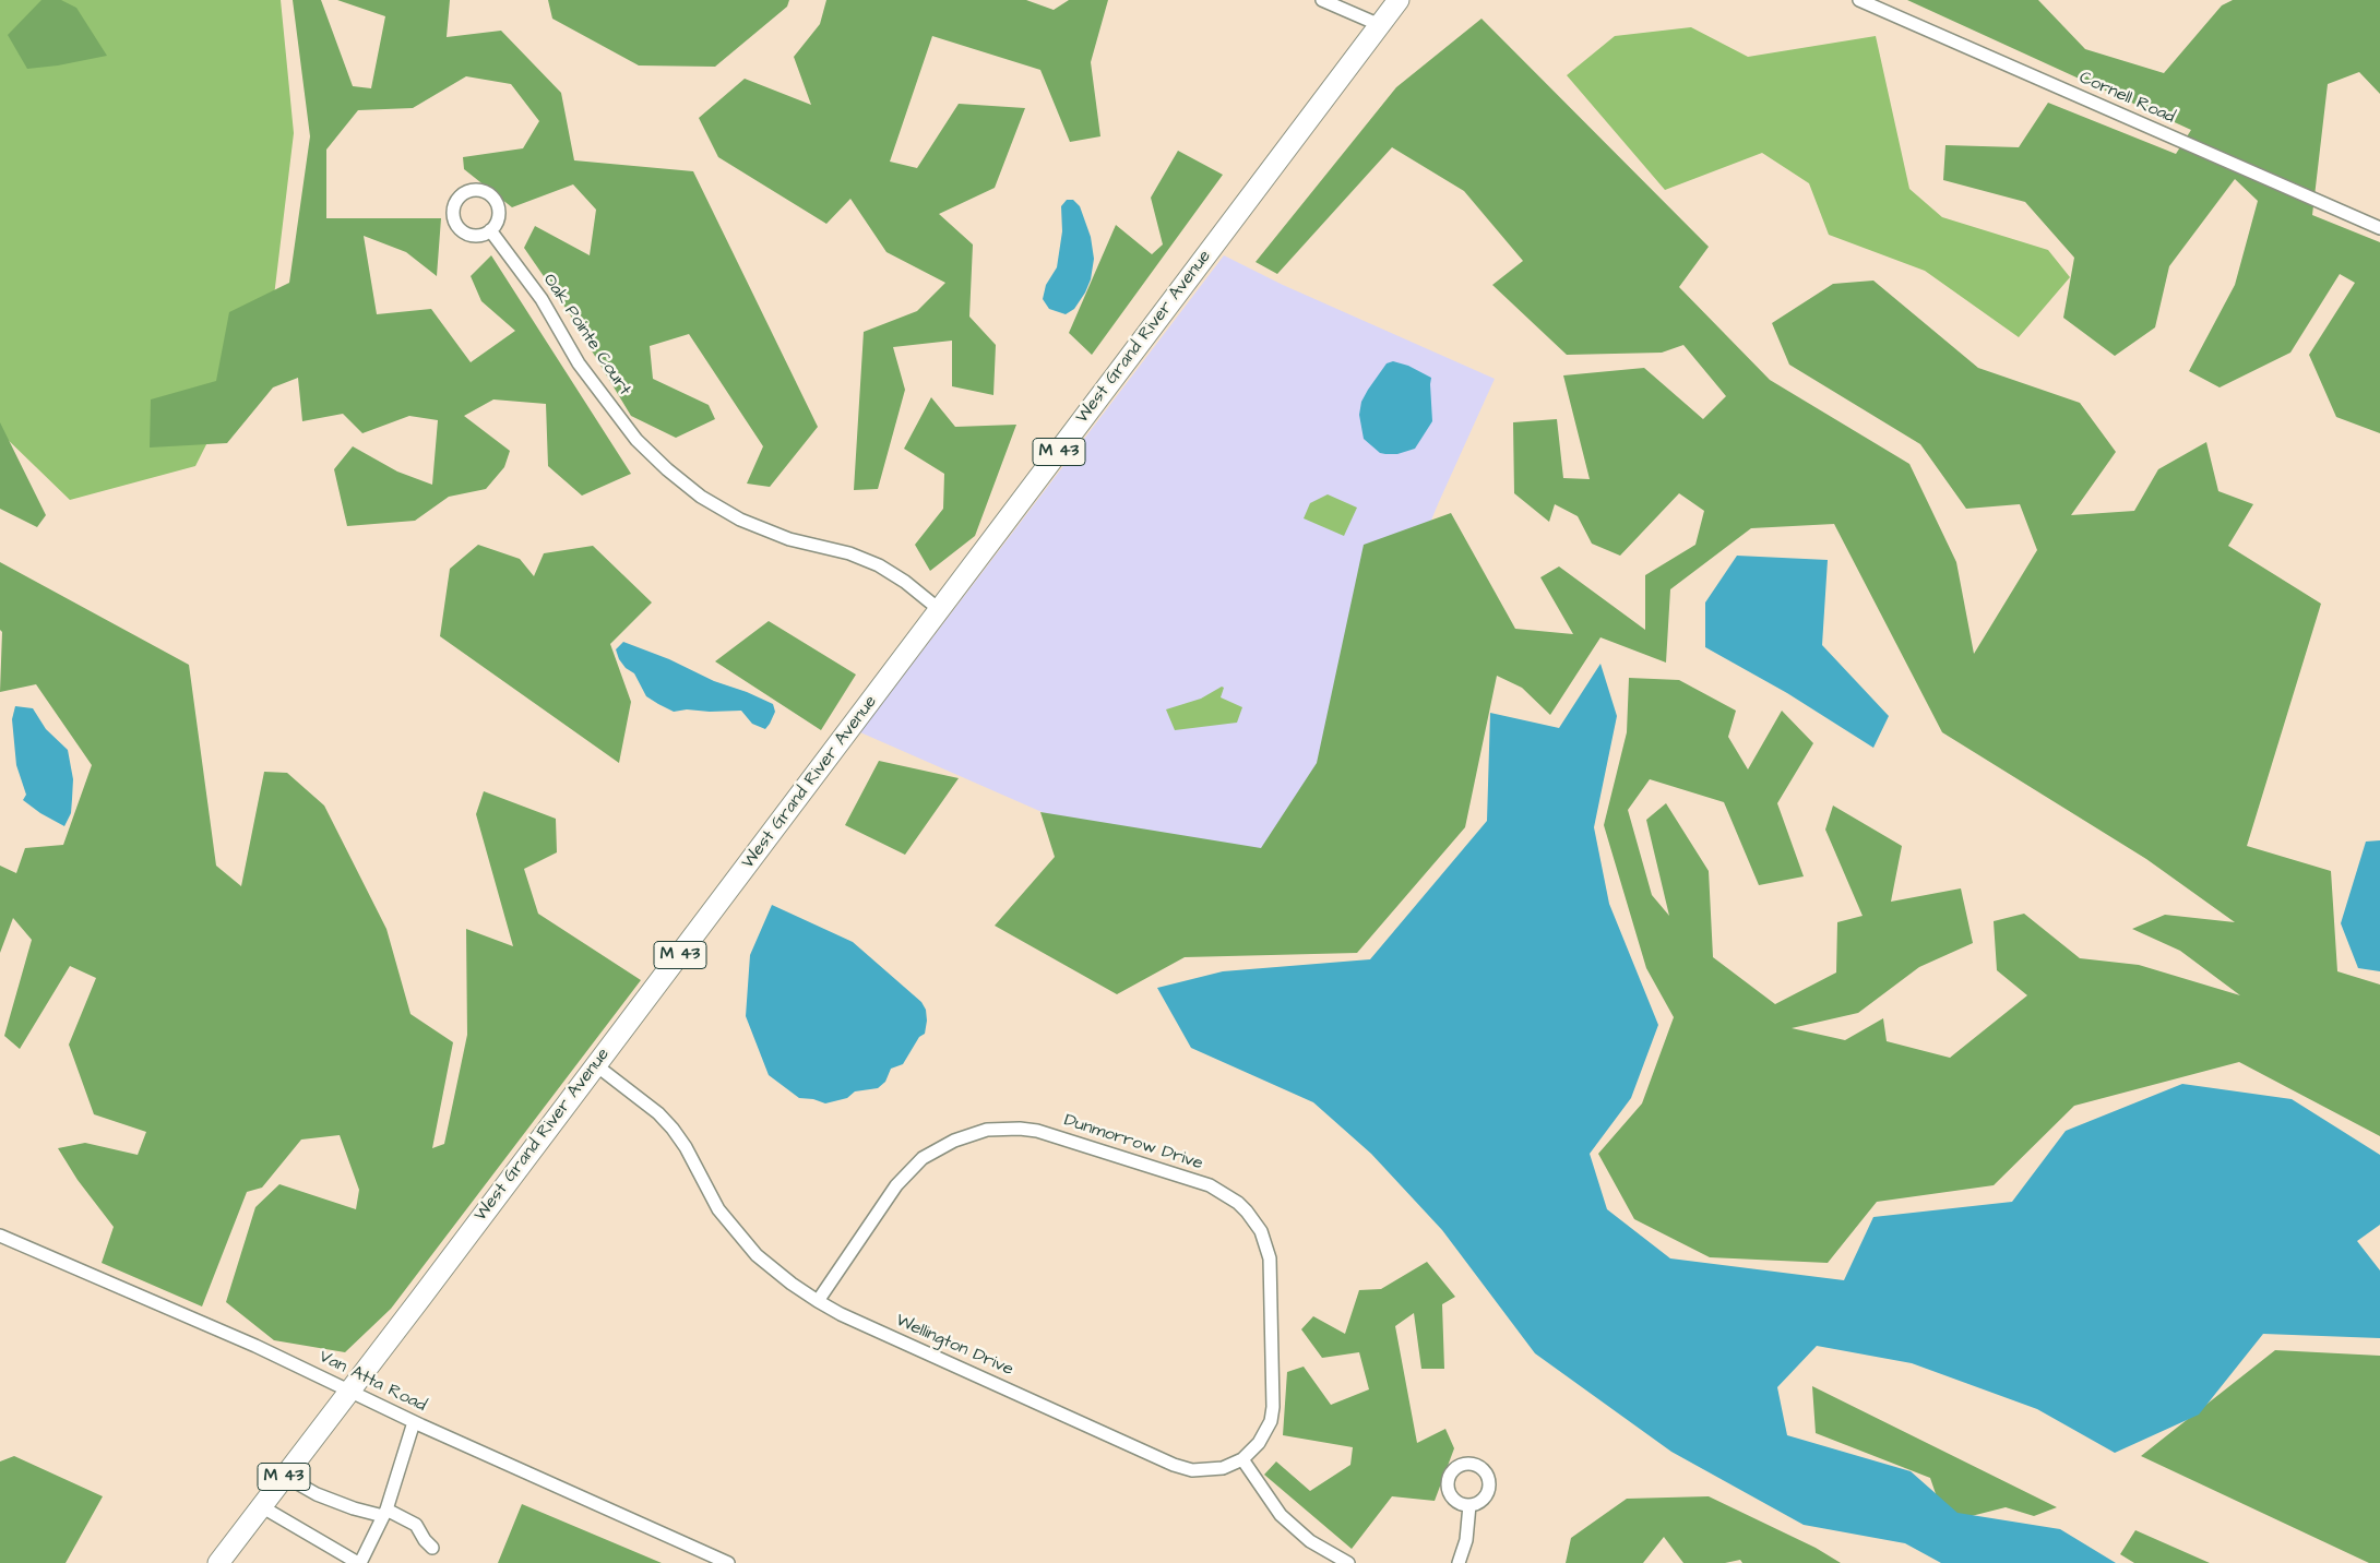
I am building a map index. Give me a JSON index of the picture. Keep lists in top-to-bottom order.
{
  "streets": {
    "main road": ["West Grand River Avenue", "M 43"],
    "street": [
      "Cornell Road",
      "Oak Pointe Court",
      "Dunmorrow Drive",
      "Wellington Drive",
      "Van Atta Road"
    ]
  },
  "crossings": [
    ["Oak Pointe Court", "West Grand River Avenue"],
    ["West Grand River Avenue", "Wellington Drive"],
    ["West Grand River Avenue", "Van Atta Road"],
    ["Dunmorrow Drive", "Wellington Drive"]
  ]
}
